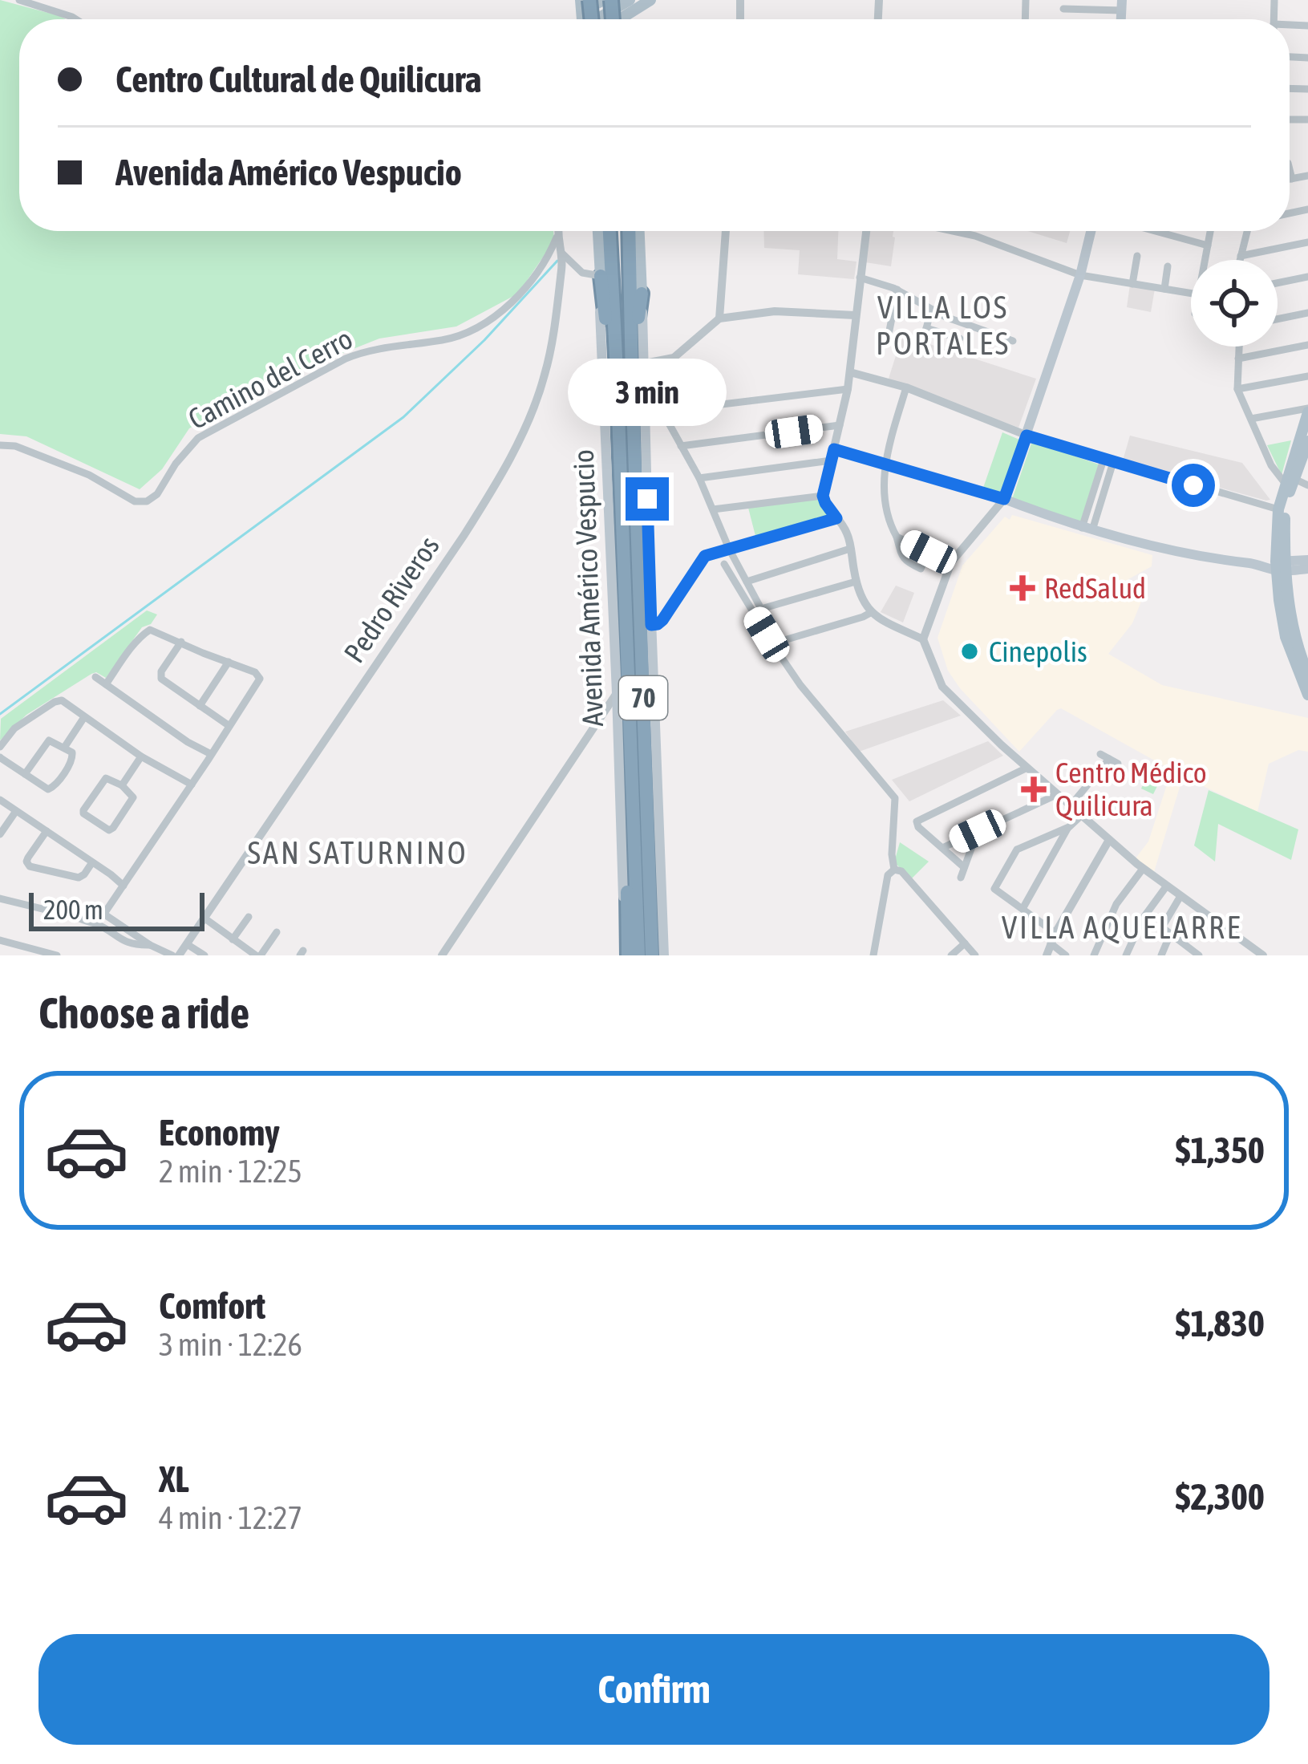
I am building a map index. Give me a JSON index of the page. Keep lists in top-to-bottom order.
{
  "streets": {
    "highway": ["70"],
    "main road": ["Avenida Américo Vespucio"],
    "street": ["Camino del Cerro", "Pedro Riveros"]
  },
  "crossings": [
    ["Camino del Cerro", "Pedro Riveros"]
  ],
  "districts": ["VILLA LOS PORTALES", "SAN SATURNINO", "VILLA AQUELARRE"],
  "places": {
    "health": ["RedSalud", "Centro Médico Quilicura"],
    "other": ["Cinepolis"]
  },
  "scale_bar": "200 m",
  "page": {
    "banner": ["Centro Cultural de Quilicura", "Avenida Américo Vespucio"],
    "bubble": "3 min",
    "scale": "200 m",
    "heading": "Choose a ride",
    "list": [
      {
        "name": "Economy",
        "note": "2 min · 12:25",
        "value": "$1,350"
      },
      {
        "name": "Comfort",
        "note": "3 min · 12:26",
        "value": "$1,830"
      },
      {
        "name": "XL",
        "note": "4 min · 12:27",
        "value": "$2,300"
      }
    ],
    "buttons": "Confirm"
  }
}
